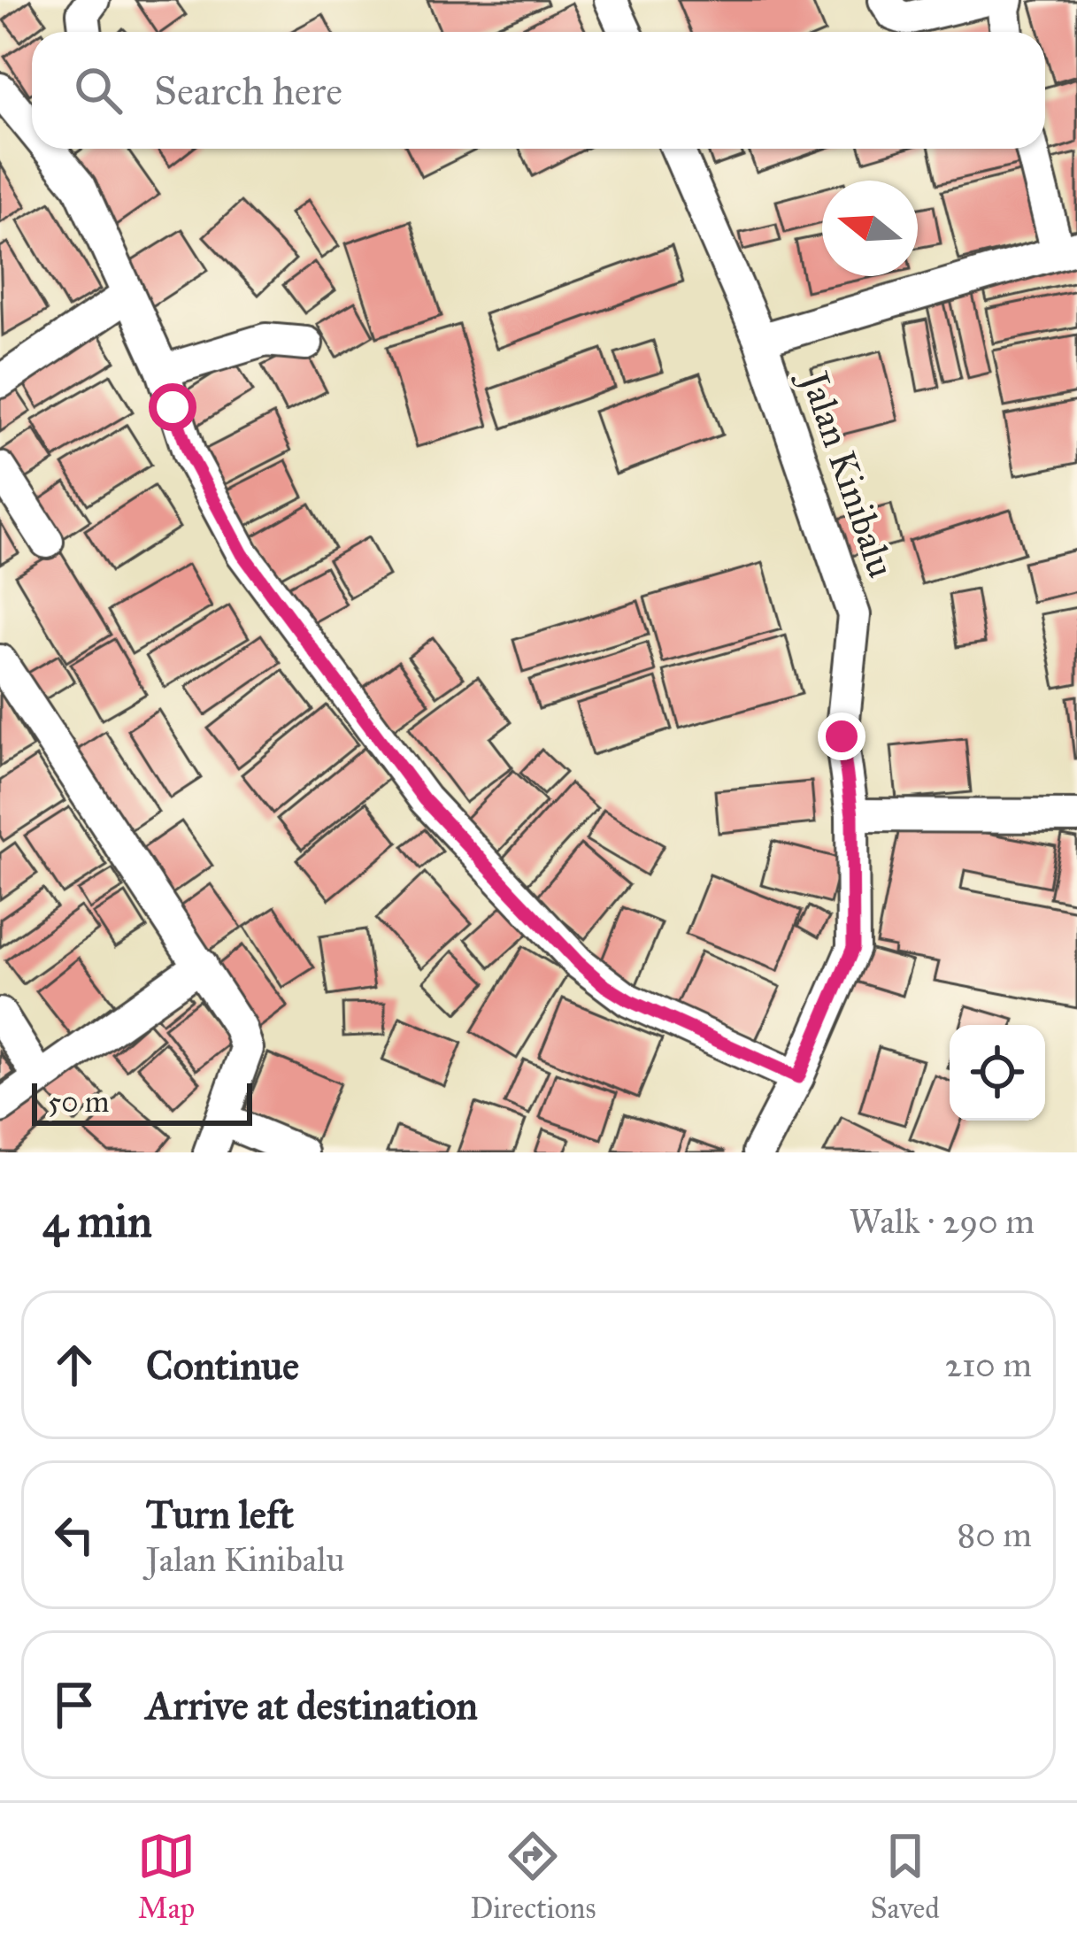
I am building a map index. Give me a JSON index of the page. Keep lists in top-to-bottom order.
{
  "streets": {
    "street": ["Jalan Kinibalu"]
  },
  "scale_bar": "50 m",
  "north": "left",
  "page": {
    "search": "Search here",
    "scale": "50 m",
    "heading": ["4 min", "Walk · 290 m"],
    "list": [
      ["Continue", "210 m"],
      ["Turn left", "Jalan Kinibalu", "80 m"],
      "Arrive at destination"
    ],
    "nav": ["Map", "Directions", "Saved"]
  }
}
